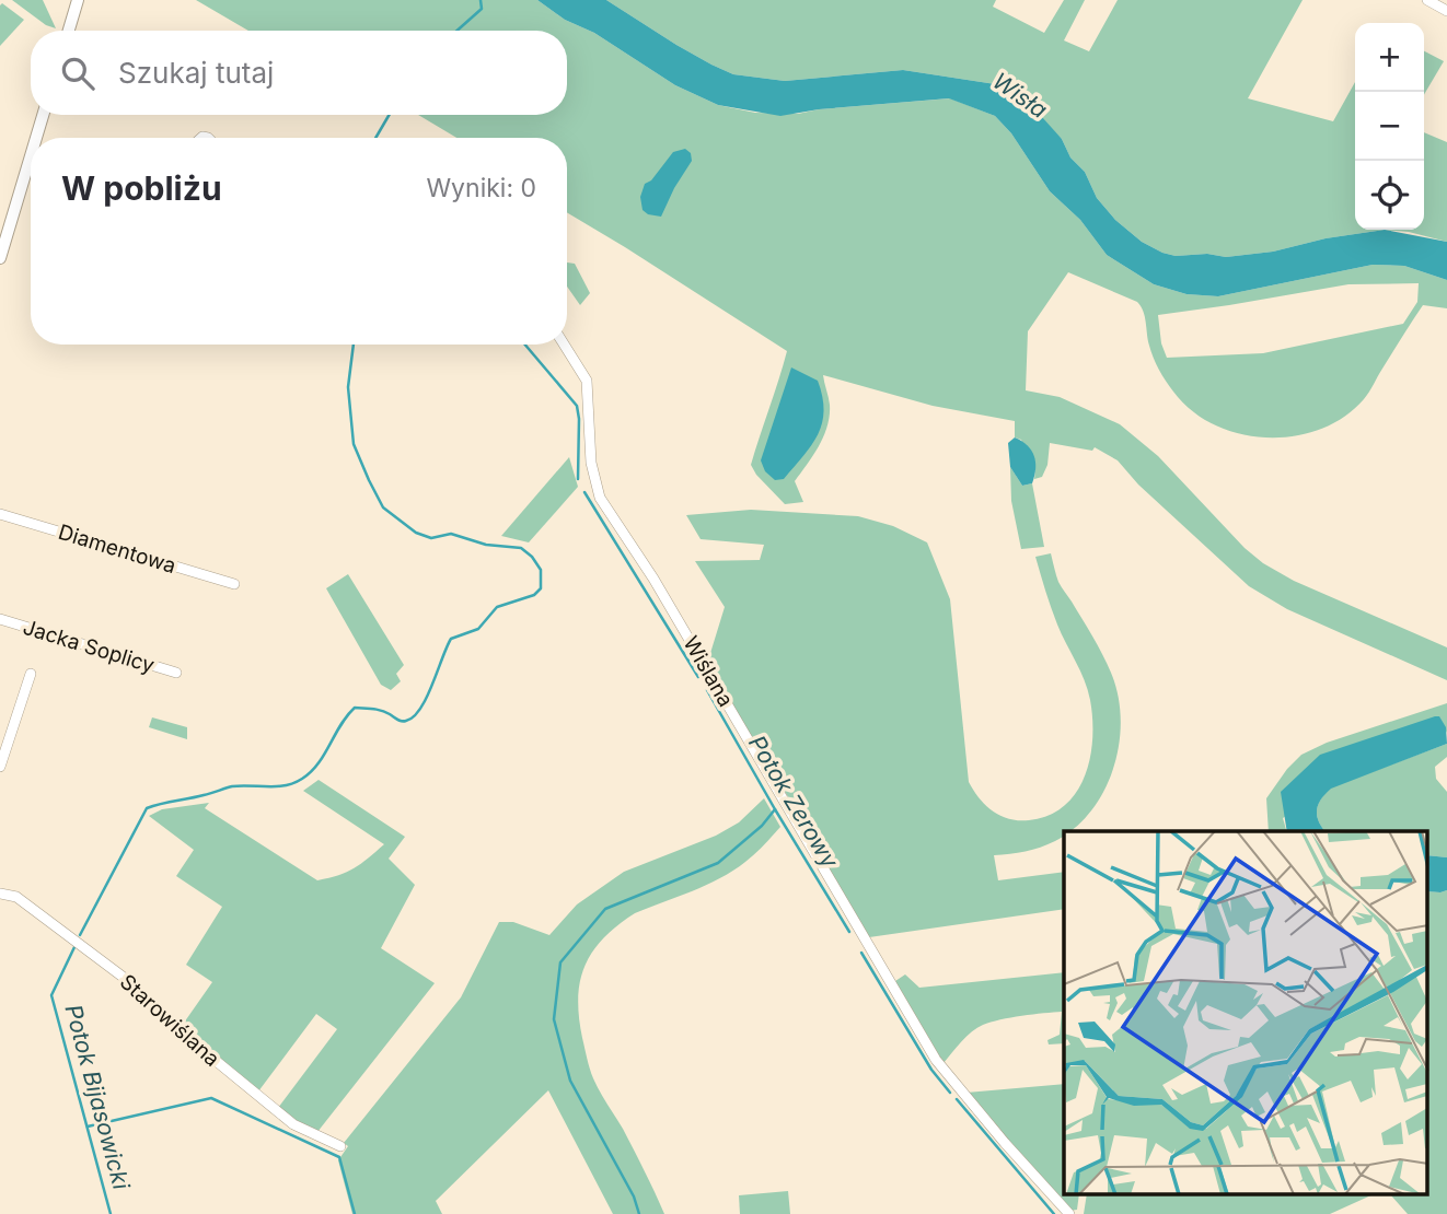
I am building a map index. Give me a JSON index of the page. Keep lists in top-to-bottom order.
{
  "streets": {
    "street": [
      "Diamentowa",
      "Jacka Soplicy",
      "Wiślana",
      "Starowiślana"
    ]
  },
  "water": ["Wisła", "Potok Zerowy", "Potok Bijasowicki"],
  "page": {
    "map_buttons": ["+", "−"],
    "search": "Szukaj tutaj",
    "heading": ["W pobliżu", "Wyniki: 0"]
  }
}
